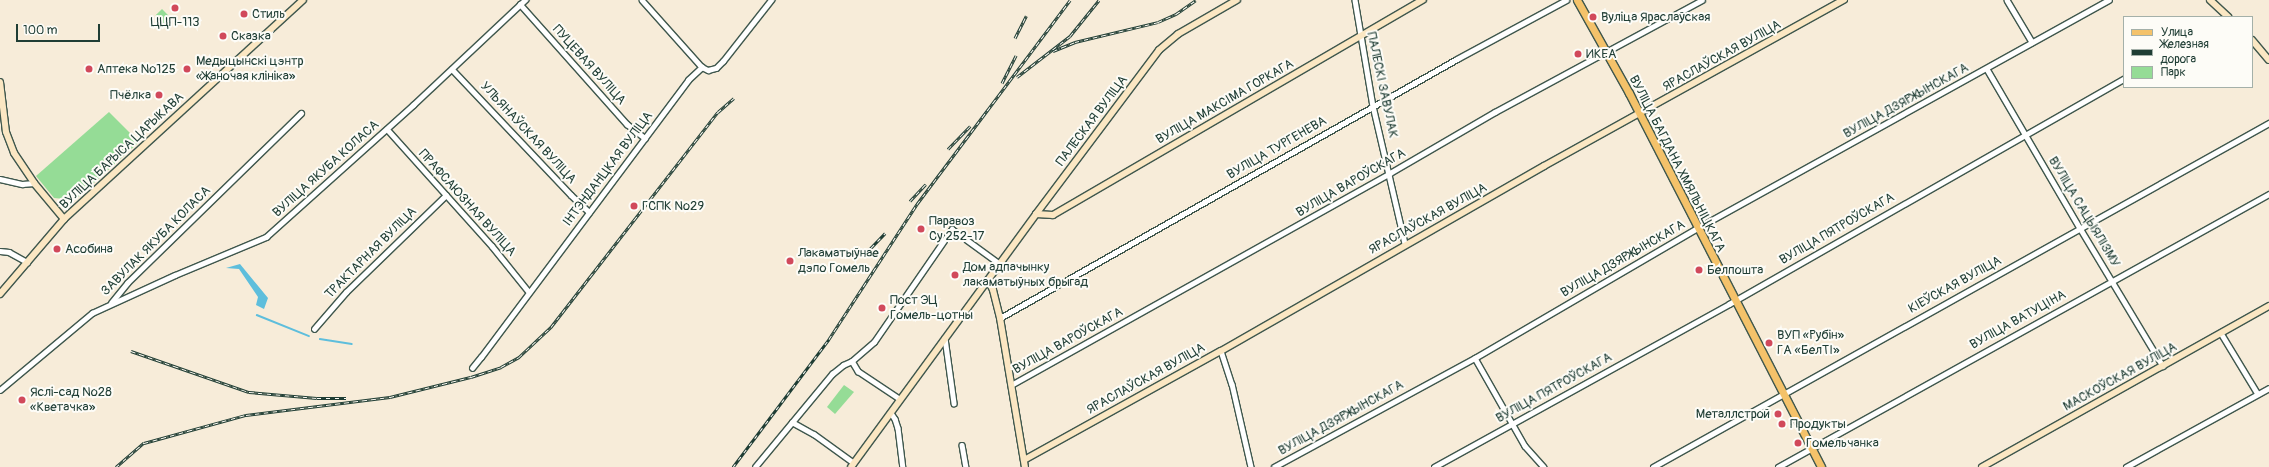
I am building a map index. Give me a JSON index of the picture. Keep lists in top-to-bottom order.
{
  "streets": {
    "main road": ["ВУЛІЦА БАГДАНА ХМЯЛЬНІЦКАГА"],
    "street": [
      "ЯРАСЛАЎСКАЯ ВУЛІЦА",
      "ПУЦЕВАЯ ВУЛІЦА",
      "ПАЛЕСКІ ЗАВУЛАК",
      "ВУЛІЦА ДЗЯРЖЫНСКАГА",
      "ВУЛІЦА МАКСІМА ГОРКАГА",
      "ПАЛЕСКАЯ ВУЛІЦА",
      "УЛЬЯНАЎСКАЯ ВУЛІЦА",
      "ВУЛІЦА ТУРГЕНЕВА",
      "ВУЛІЦА БАРЫСА ЦАРЫКАВА",
      "ВУЛІЦА ЯКУБА КОЛАСА",
      "ІНТЭНДАНЦКАЯ ВУЛІЦА",
      "ВУЛІЦА ВАРОЎСКАГА",
      "ПРАФСАЮЗНАЯ ВУЛІЦА",
      "ВУЛІЦА САЦЫЯЛІЗМУ",
      "ВУЛІЦА ПЯТРОЎСКАГА",
      "ЗАВУЛАК ЯКУБА КОЛАСА",
      "ТРАКТАРНАЯ ВУЛІЦА",
      "КІЕЎСКАЯ ВУЛІЦА",
      "ВУЛІЦА ВАТУЦІНА",
      "МАСКОЎСКАЯ ВУЛІЦА"
    ]
  },
  "crossings": [
    ["ЯРАСЛАЎСКАЯ ВУЛІЦА", "ПАЛЕСКІ ЗАВУЛАК"],
    ["ЯРАСЛАЎСКАЯ ВУЛІЦА", "ВУЛІЦА БАГДАНА ХМЯЛЬНІЦКАГА"],
    ["ПУЦЕВАЯ ВУЛІЦА", "ВУЛІЦА ЯКУБА КОЛАСА"],
    ["ПУЦЕВАЯ ВУЛІЦА", "ІНТЭНДАНЦКАЯ ВУЛІЦА"],
    ["ПАЛЕСКІ ЗАВУЛАК", "ВУЛІЦА МАКСІМА ГОРКАГА"],
    ["ПАЛЕСКІ ЗАВУЛАК", "ВУЛІЦА ТУРГЕНЕВА"],
    ["ПАЛЕСКІ ЗАВУЛАК", "ВУЛІЦА ВАРОЎСКАГА"],
    ["ВУЛІЦА ДЗЯРЖЫНСКАГА", "ВУЛІЦА БАГДАНА ХМЯЛЬНІЦКАГА"],
    ["ВУЛІЦА ДЗЯРЖЫНСКАГА", "ВУЛІЦА САЦЫЯЛІЗМУ"],
    ["ВУЛІЦА МАКСІМА ГОРКАГА", "ПАЛЕСКАЯ ВУЛІЦА"],
    ["УЛЬЯНАЎСКАЯ ВУЛІЦА", "ВУЛІЦА ЯКУБА КОЛАСА"],
    ["УЛЬЯНАЎСКАЯ ВУЛІЦА", "ІНТЭНДАНЦКАЯ ВУЛІЦА"],
    ["ВУЛІЦА БАГДАНА ХМЯЛЬНІЦКАГА", "ВУЛІЦА ВАРОЎСКАГА"],
    ["ВУЛІЦА БАГДАНА ХМЯЛЬНІЦКАГА", "ВУЛІЦА ПЯТРОЎСКАГА"],
    ["ВУЛІЦА БАГДАНА ХМЯЛЬНІЦКАГА", "КІЕЎСКАЯ ВУЛІЦА"],
    ["ВУЛІЦА БАГДАНА ХМЯЛЬНІЦКАГА", "ВУЛІЦА ВАТУЦІНА"],
    ["ВУЛІЦА ЯКУБА КОЛАСА", "ПРАФСАЮЗНАЯ ВУЛІЦА"],
    ["ВУЛІЦА ЯКУБА КОЛАСА", "ЗАВУЛАК ЯКУБА КОЛАСА"],
    ["ІНТЭНДАНЦКАЯ ВУЛІЦА", "ПРАФСАЮЗНАЯ ВУЛІЦА"],
    ["ПРАФСАЮЗНАЯ ВУЛІЦА", "ТРАКТАРНАЯ ВУЛІЦА"],
    ["ВУЛІЦА САЦЫЯЛІЗМУ", "ВУЛІЦА ПЯТРОЎСКАГА"],
    ["ВУЛІЦА САЦЫЯЛІЗМУ", "КІЕЎСКАЯ ВУЛІЦА"],
    ["ВУЛІЦА САЦЫЯЛІЗМУ", "ВУЛІЦА ВАТУЦІНА"],
    ["ВУЛІЦА САЦЫЯЛІЗМУ", "МАСКОЎСКАЯ ВУЛІЦА"]
  ],
  "places": [
    "ЦЦП-113",
    "Стиль",
    "Вуліца Яраслаўская",
    "Сказка",
    "ИКЕА",
    "Аптека №125",
    "Медыцынскі цэнтр «Жаночая клініка»",
    "Пчёлка",
    "ГСПК №29",
    "Паравоз Су 252-17",
    "Асобина",
    "Лакаматыўнае дэпо Гомель",
    "Белпошта",
    "Дом адпачынку лакаматыўных брыгад",
    "Пост ЭЦ Гомель-цотны",
    "ВУП «Рубін» ГА «БелТІ»",
    "Яслі-сад №28 «Кветачка»",
    "Металлстрой",
    "Продукты",
    "Гомельчанка"
  ],
  "legend": ["Улица", "Железная дорога", "Парк"],
  "scale_bar": "100 m"
}
